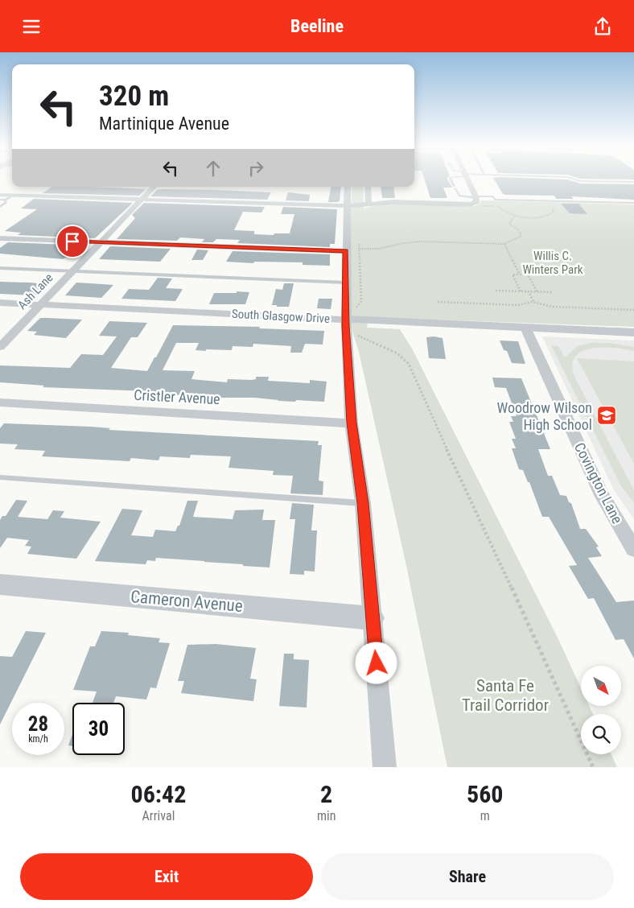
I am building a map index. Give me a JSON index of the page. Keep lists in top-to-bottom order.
{
  "streets": {
    "street": [
      "Ash Lane",
      "South Glasgow Drive",
      "Cristler Avenue",
      "Covington Lane",
      "Cameron Avenue"
    ]
  },
  "crossings": [
    ["Ash Lane", "South Glasgow Drive"],
    ["South Glasgow Drive", "Covington Lane"]
  ],
  "parks": ["Willis C. Winters Park", "Santa Fe Trail Corridor"],
  "places": {
    "school or university": ["Woodrow Wilson High School"]
  },
  "north": "bottom right",
  "page": {
    "header": "Beeline",
    "turn": ["320 m", "Martinique Avenue"],
    "speed": "28 km/h",
    "limit": "30",
    "eta": [
      "06:42",
      "Arrival",
      "2",
      "min",
      "560",
      "m"
    ],
    "buttons": ["Exit", "Share"]
  }
}
